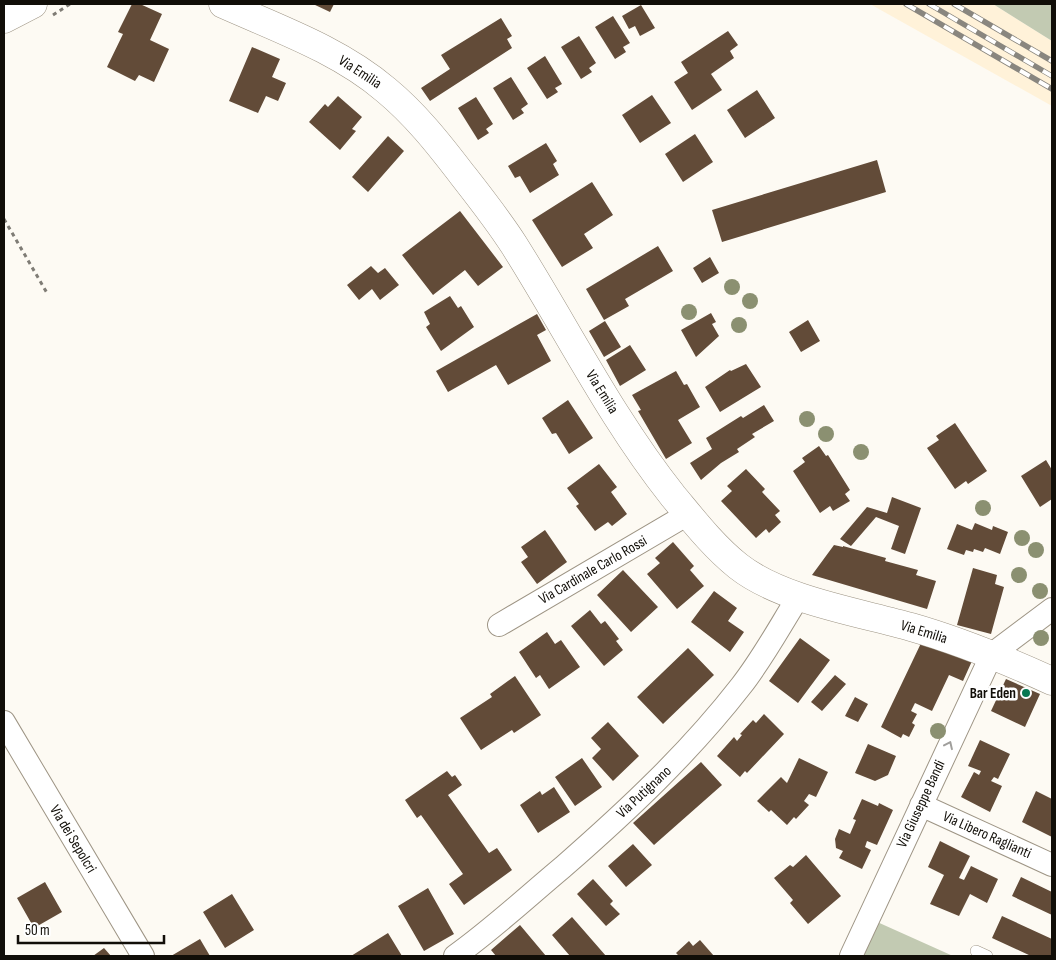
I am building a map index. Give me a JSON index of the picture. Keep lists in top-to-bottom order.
{
  "streets": {
    "main road": ["Via Emilia"],
    "street": [
      "Via Cardinale Carlo Rossi",
      "Via Putignano",
      "Via Giuseppe Bandi",
      "Via Libero Raglianti",
      "Via dei Sepolcri"
    ]
  },
  "crossings": [
    ["Via Emilia", "Via Cardinale Carlo Rossi"],
    ["Via Emilia", "Via Putignano"],
    ["Via Emilia", "Via Giuseppe Bandi"],
    ["Via Giuseppe Bandi", "Via Libero Raglianti"]
  ],
  "one_way": ["Via Giuseppe Bandi"],
  "places": ["Bar Eden"],
  "scale_bar": "50 m"
}
